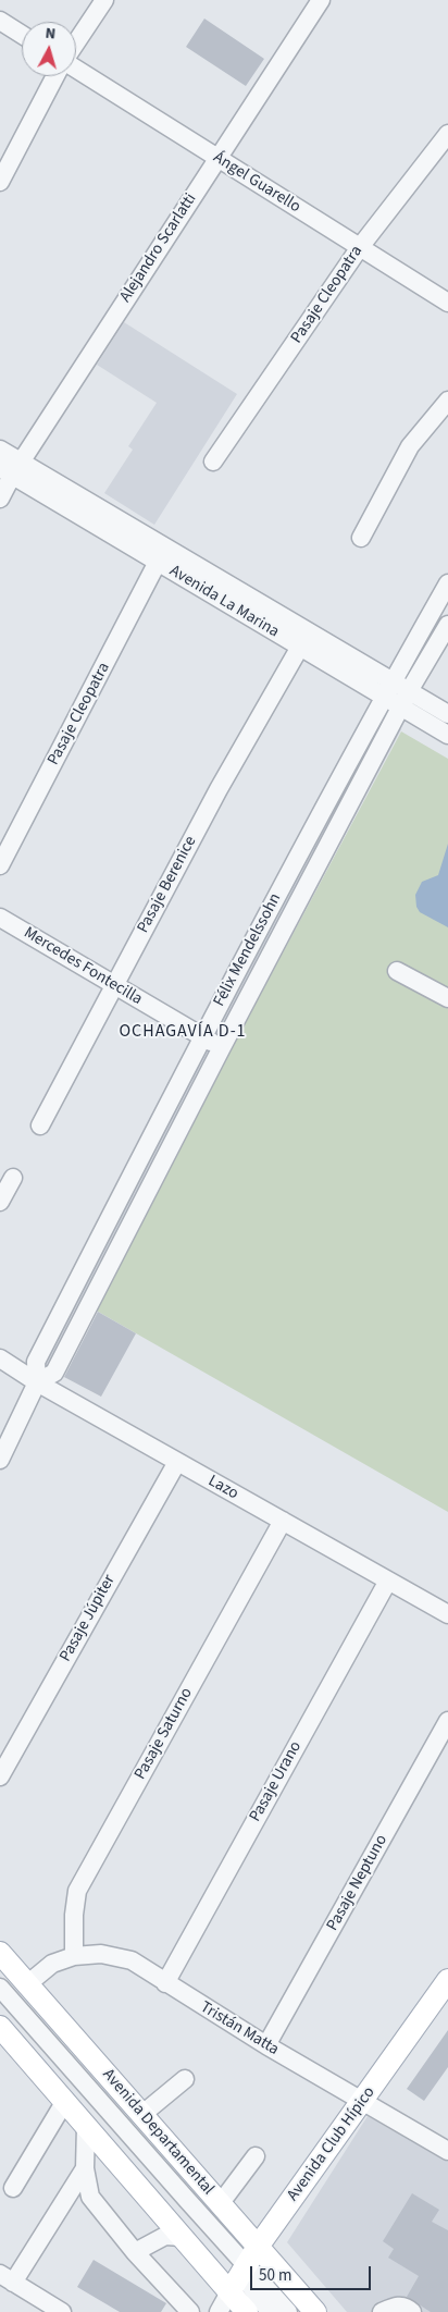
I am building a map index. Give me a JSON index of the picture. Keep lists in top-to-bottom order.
{
  "streets": {
    "main road": ["Avenida Departamental", "Avenida Club Hípico"],
    "street": [
      "Ángel Guarello",
      "Alejandro Scarlatti",
      "Pasaje Cleopatra",
      "Avenida La Marina",
      "Pasaje Berenice",
      "Félix Mendelssohn",
      "Mercedes Fontecilla",
      "Lazo",
      "Pasaje Júpiter",
      "Pasaje Saturno",
      "Pasaje Urano",
      "Pasaje Neptuno",
      "Tristán Matta"
    ]
  },
  "crossings": [
    ["Ángel Guarello", "Alejandro Scarlatti"],
    ["Ángel Guarello", "Pasaje Cleopatra"],
    ["Alejandro Scarlatti", "Avenida La Marina"],
    ["Pasaje Cleopatra", "Avenida La Marina"],
    ["Avenida La Marina", "Pasaje Berenice"],
    ["Avenida La Marina", "Félix Mendelssohn"],
    ["Pasaje Berenice", "Mercedes Fontecilla"],
    ["Félix Mendelssohn", "Mercedes Fontecilla"],
    ["Félix Mendelssohn", "Lazo"],
    ["Lazo", "Pasaje Júpiter"],
    ["Lazo", "Pasaje Saturno"],
    ["Lazo", "Pasaje Urano"],
    ["Pasaje Saturno", "Tristán Matta"],
    ["Pasaje Urano", "Tristán Matta"],
    ["Pasaje Neptuno", "Tristán Matta"],
    ["Tristán Matta", "Avenida Departamental"],
    ["Tristán Matta", "Avenida Club Hípico"],
    ["Avenida Departamental", "Avenida Club Hípico"]
  ],
  "districts": ["OCHAGAVÍA D-1"],
  "scale_bar": "50 m",
  "north": "top"
}
